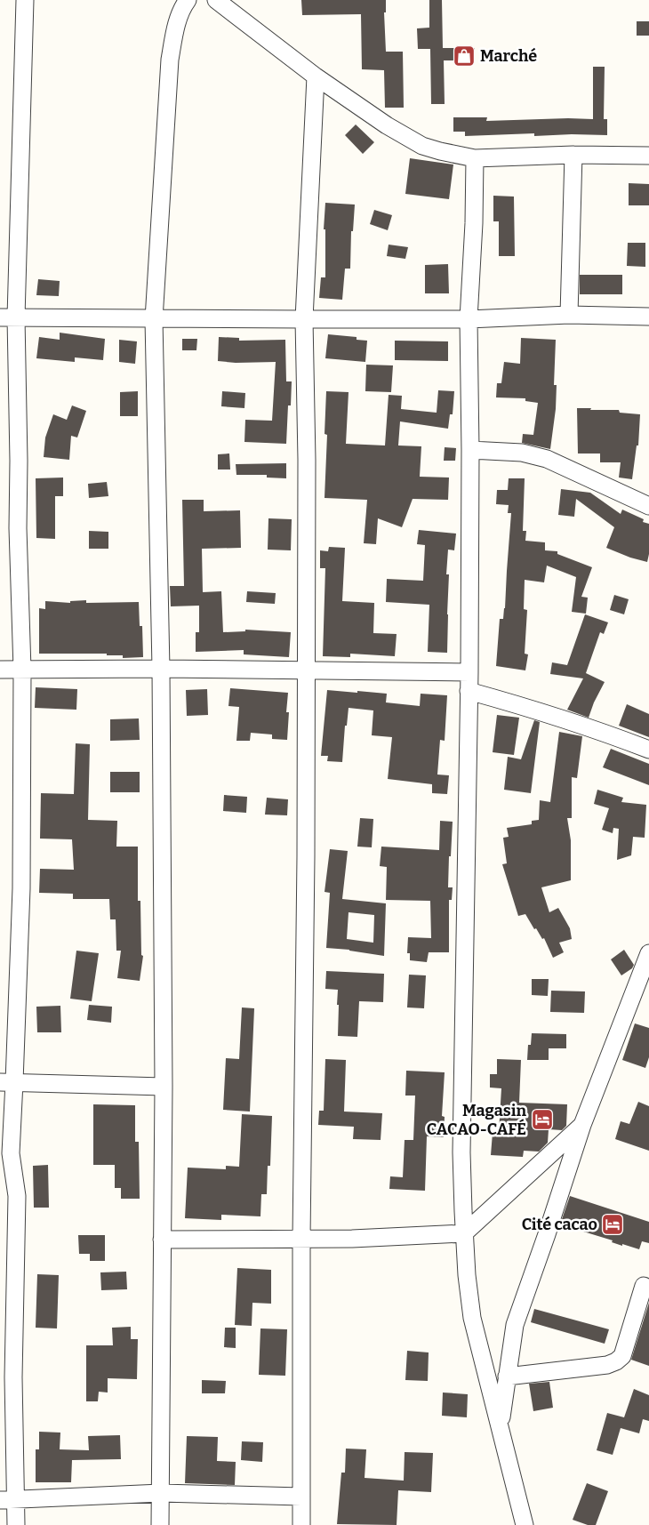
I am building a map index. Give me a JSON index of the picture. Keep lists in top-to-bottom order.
{
  "places": {
    "shop": ["Marché"],
    "hotel": ["Magasin CACAO-CAFÉ", "Cité cacao"]
  }
}
